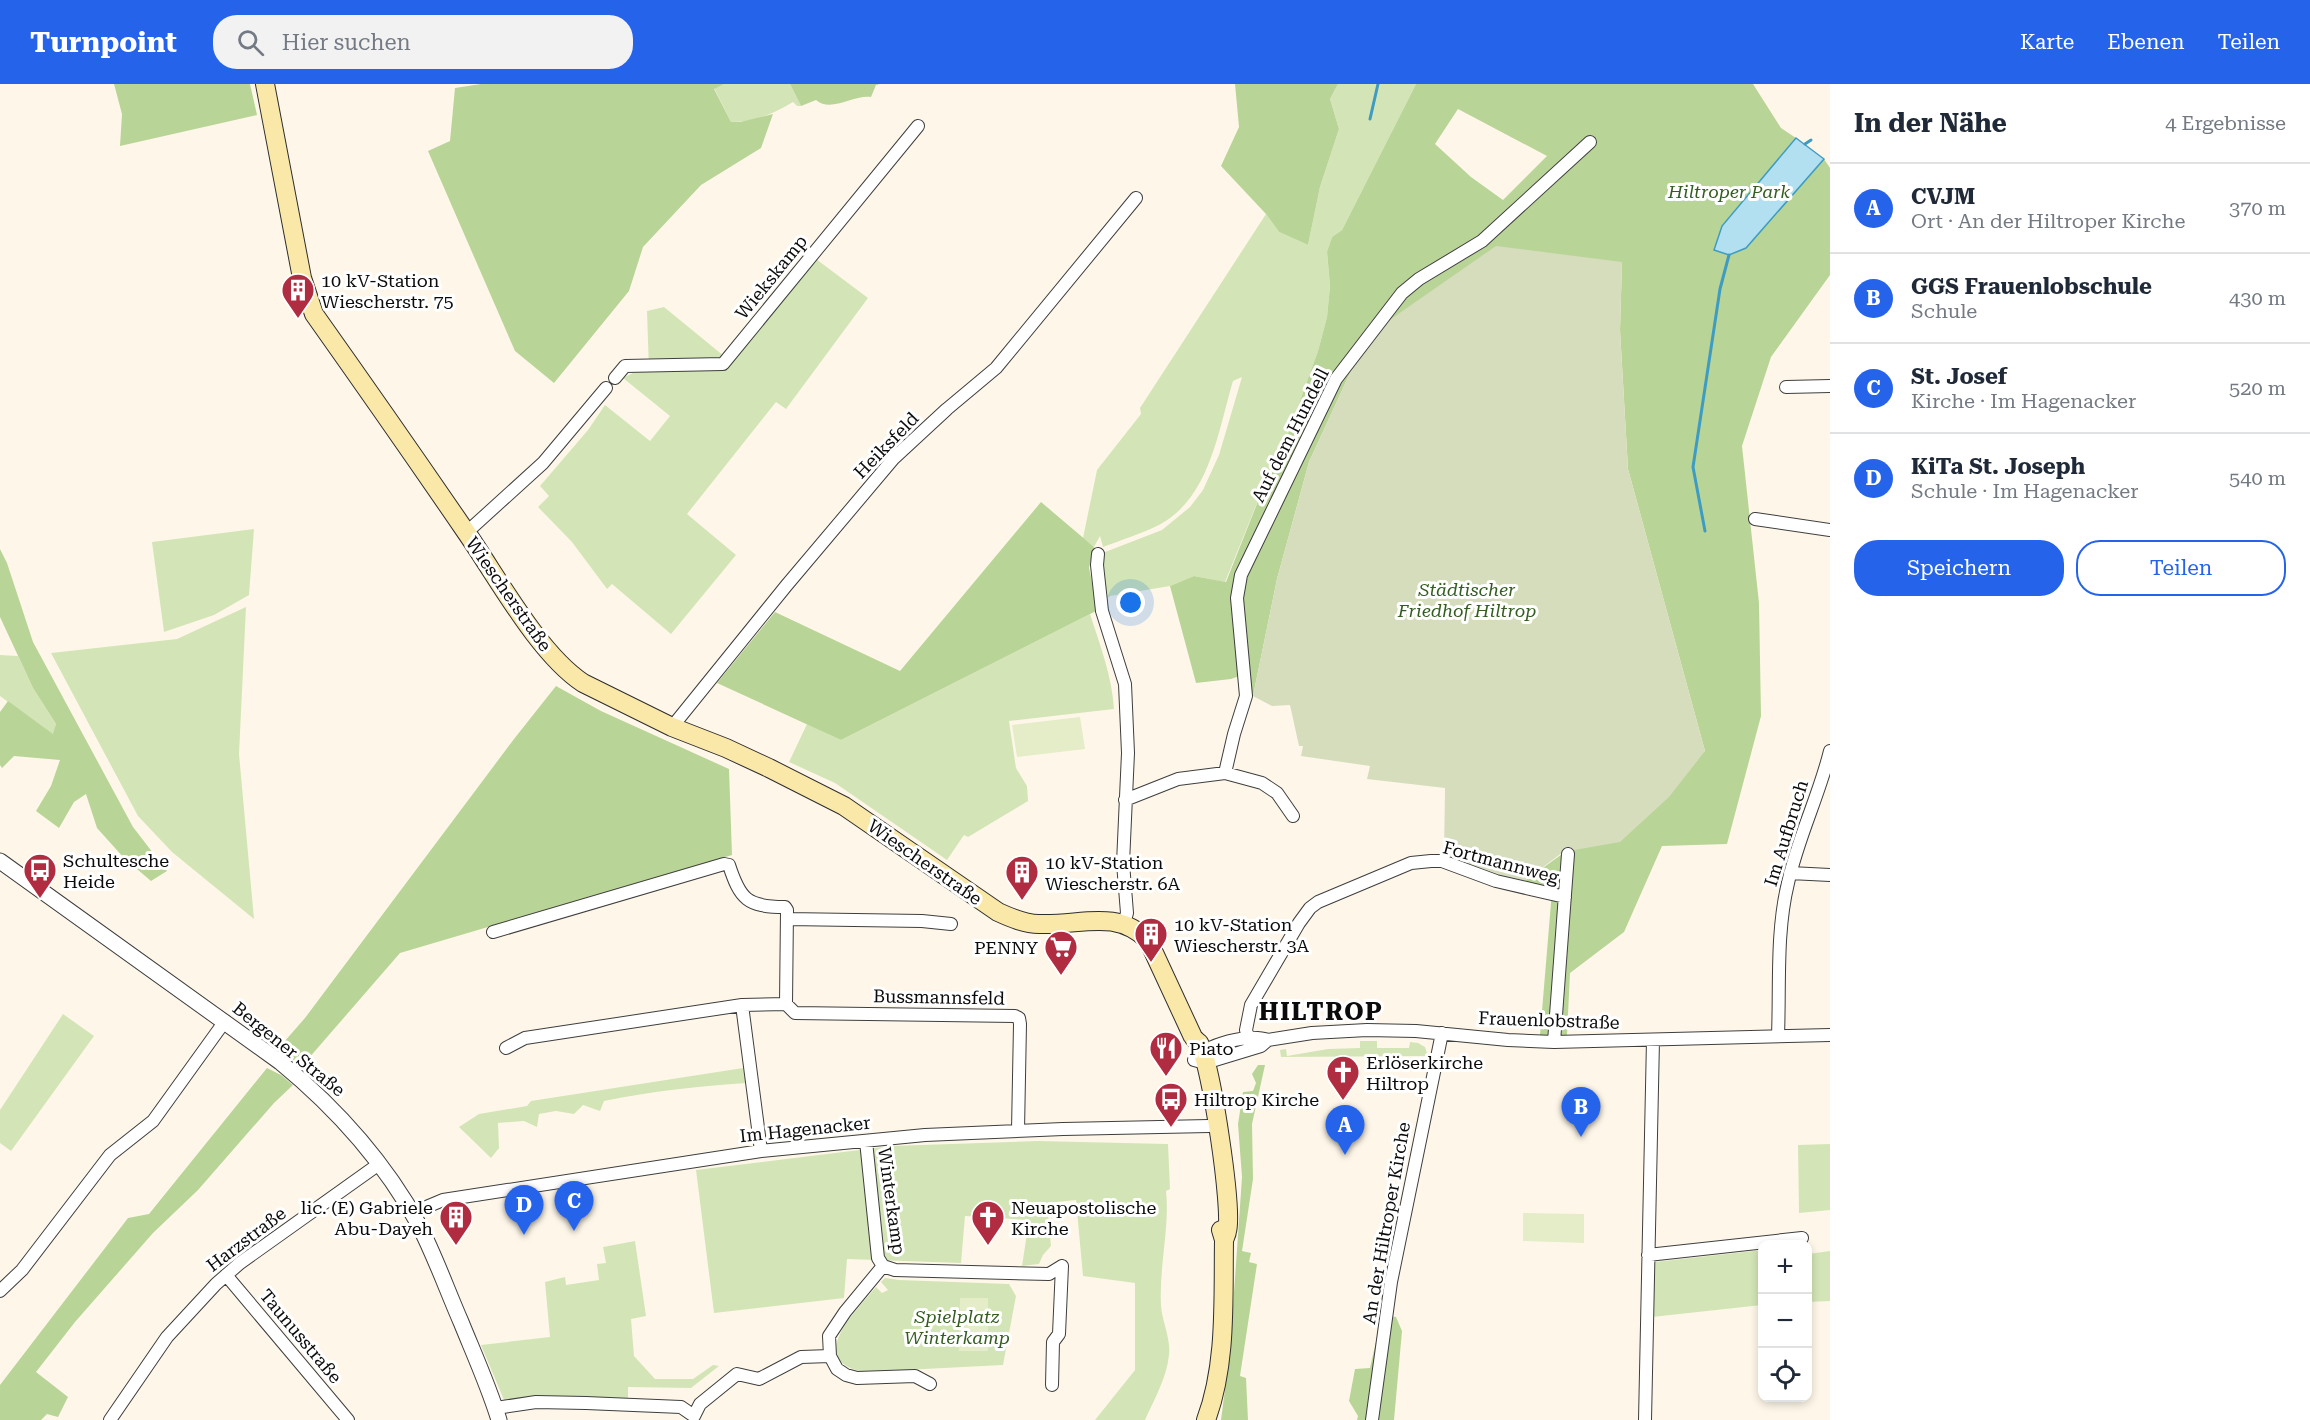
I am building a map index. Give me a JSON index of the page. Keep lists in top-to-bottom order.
{
  "streets": {
    "main road": ["Wiescherstraße"],
    "street": [
      "Wiekskamp",
      "Auf dem Hundell",
      "Heiksfeld",
      "Im Aufbruch",
      "Fortmannweg",
      "Bussmannsfeld",
      "Frauenlobstraße",
      "Bergener Straße",
      "Im Hagenacker",
      "Winterkamp",
      "An der Hiltroper Kirche",
      "Harzstraße",
      "Taunusstraße"
    ]
  },
  "crossings": [
    ["Wiekskamp", "Wiescherstraße"],
    ["Heiksfeld", "Wiescherstraße"],
    ["Im Aufbruch", "Frauenlobstraße"],
    ["Fortmannweg", "Frauenlobstraße"],
    ["Bussmannsfeld", "Im Hagenacker"],
    ["Frauenlobstraße", "An der Hiltroper Kirche"],
    ["Bergener Straße", "Im Hagenacker"],
    ["Bergener Straße", "Winterkamp"],
    ["Bergener Straße", "Harzstraße"],
    ["Im Hagenacker", "Winterkamp"],
    ["Harzstraße", "Taunusstraße"]
  ],
  "districts": ["HILTROP"],
  "parks": ["Hiltroper Park", "Städtischer Friedhof Hiltrop", "Spielplatz Winterkamp"],
  "places": {
    "building": [
      "10 kV-Station Wiescherstr. 75",
      "10 kV-Station Wiescherstr. 6A",
      "10 kV-Station Wiescherstr. 3A",
      "lic. (E) Gabriele Abu-Dayeh"
    ],
    "bus stop": ["Schultesche Heide", "Hiltrop Kirche"],
    "supermarket": ["PENNY"],
    "restaurant": ["Piato"],
    "church": ["Erlöserkirche Hiltrop", "Neuapostolische Kirche"]
  },
  "page": {
    "header": "Turnpoint",
    "search": "Hier suchen",
    "nav": ["Karte", "Ebenen", "Teilen"],
    "heading": ["In der Nähe", "4 Ergebnisse"],
    "list": [
      {
        "mark": "A",
        "name": "CVJM",
        "note": "Ort · An der Hiltroper Kirche",
        "value": "370 m"
      },
      {
        "mark": "B",
        "name": "GGS Frauenlobschule",
        "note": "Schule",
        "value": "430 m"
      },
      {
        "mark": "C",
        "name": "St. Josef",
        "note": "Kirche · Im Hagenacker",
        "value": "520 m"
      },
      {
        "mark": "D",
        "name": "KiTa St. Joseph",
        "note": "Schule · Im Hagenacker",
        "value": "540 m"
      }
    ],
    "buttons": ["Speichern", "Teilen"],
    "pins": [
      "B",
      "A",
      "C",
      "D"
    ],
    "map_buttons": ["+", "−"]
  }
}
